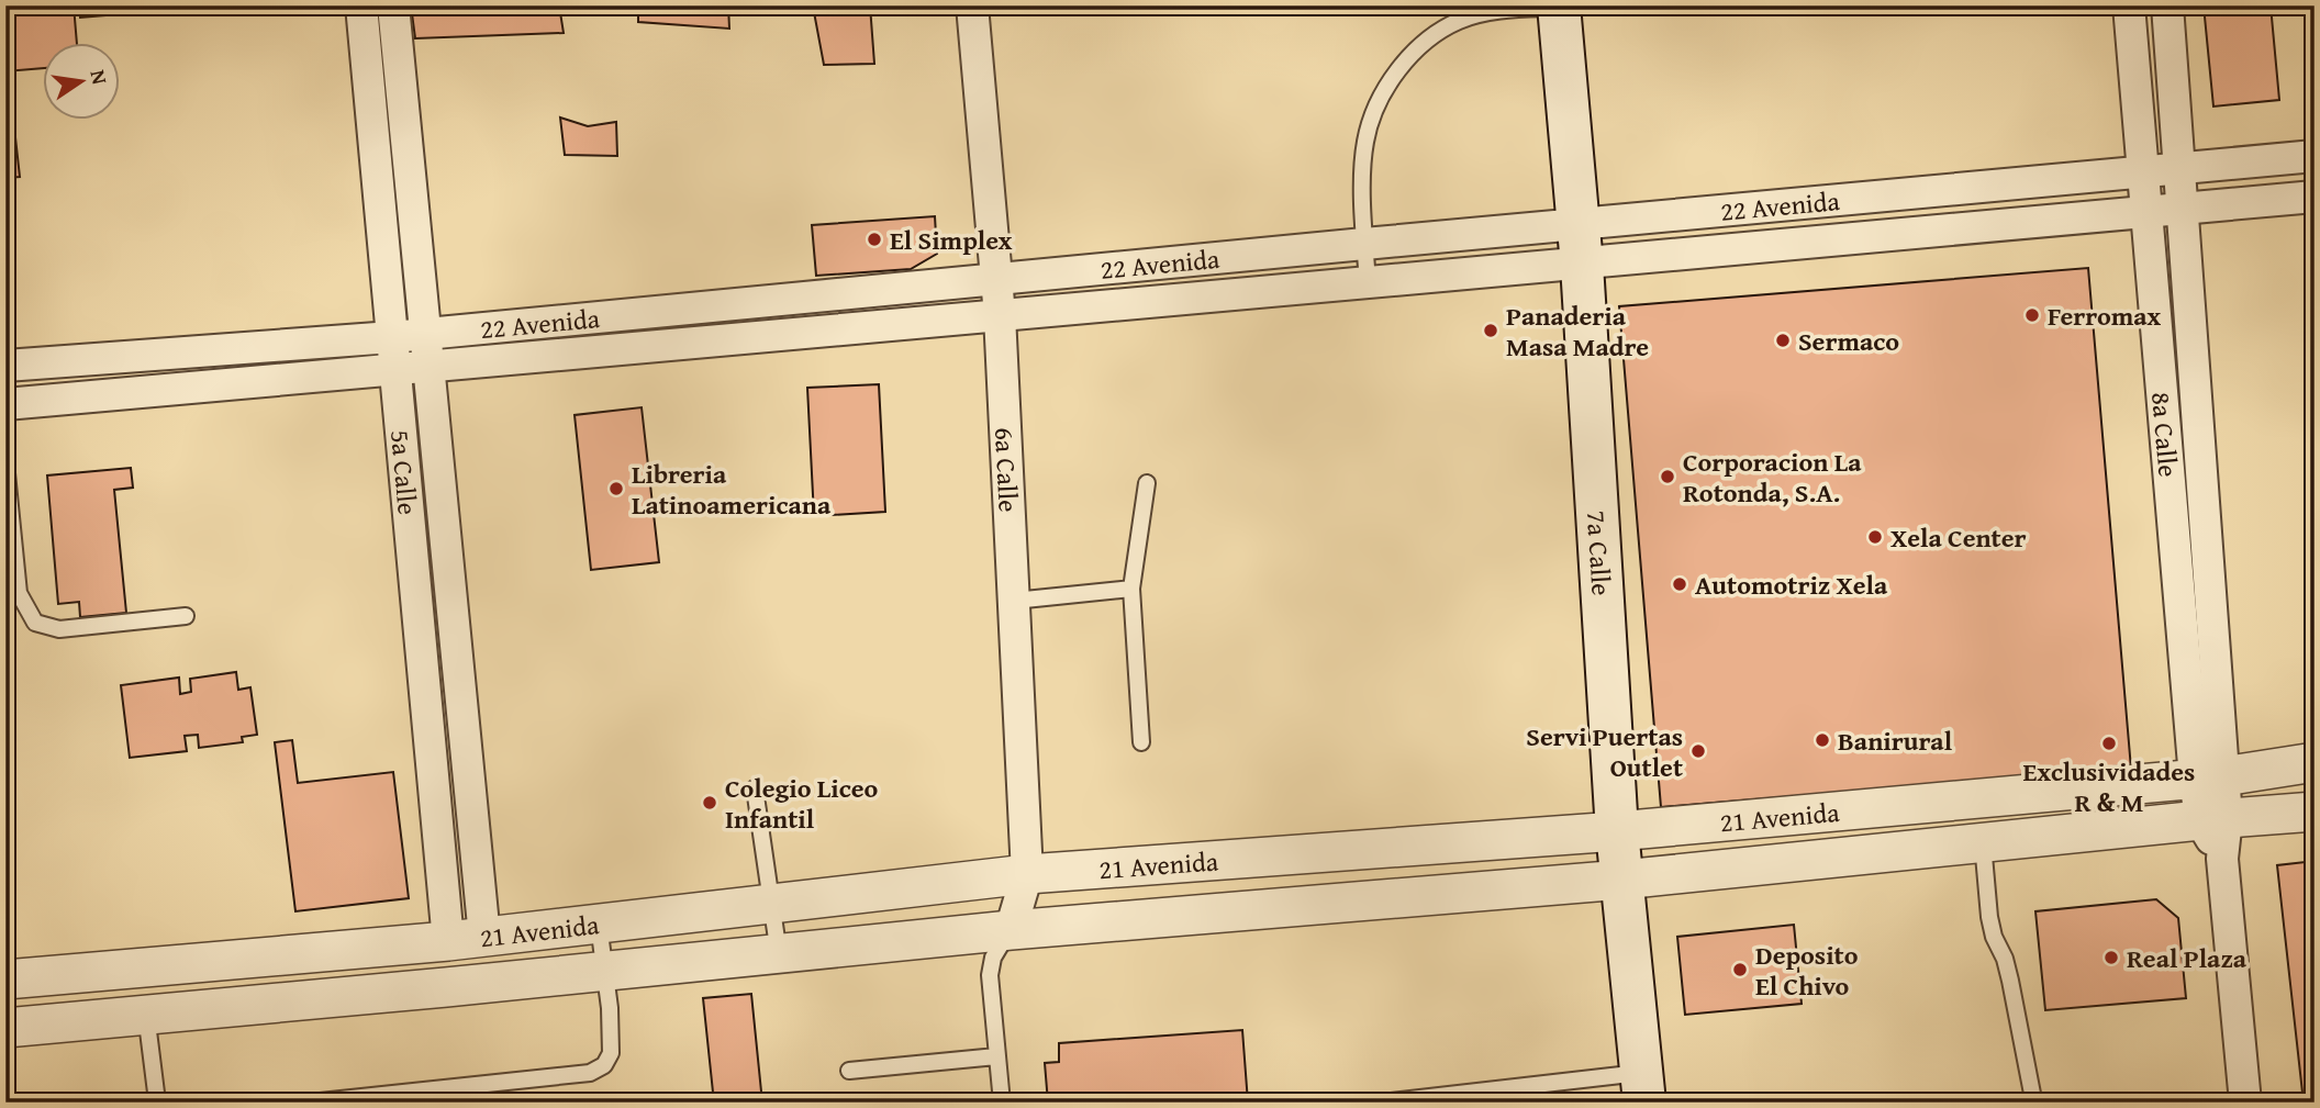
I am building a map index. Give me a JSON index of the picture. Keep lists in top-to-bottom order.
{
  "streets": {
    "main road": ["7a Calle"],
    "street": [
      "22 Avenida",
      "8a Calle",
      "6a Calle",
      "5a Calle",
      "21 Avenida"
    ]
  },
  "crossings": [
    ["22 Avenida", "8a Calle"],
    ["22 Avenida", "6a Calle"],
    ["22 Avenida", "5a Calle"],
    ["22 Avenida", "7a Calle"],
    ["8a Calle", "21 Avenida"],
    ["6a Calle", "21 Avenida"],
    ["5a Calle", "21 Avenida"],
    ["7a Calle", "21 Avenida"]
  ],
  "places": [
    "El Simplex",
    "Ferromax",
    "Panaderia Masa Madre",
    "Sermaco",
    "Corporacion La Rotonda, S.A.",
    "Libreria Latinoamericana",
    "Xela Center",
    "Automotriz Xela",
    "Banirural",
    "Exclusividades R & M",
    "Servi Puertas Outlet",
    "Colegio Liceo Infantil",
    "Real Plaza",
    "Deposito El Chivo"
  ],
  "north": "right"
}
